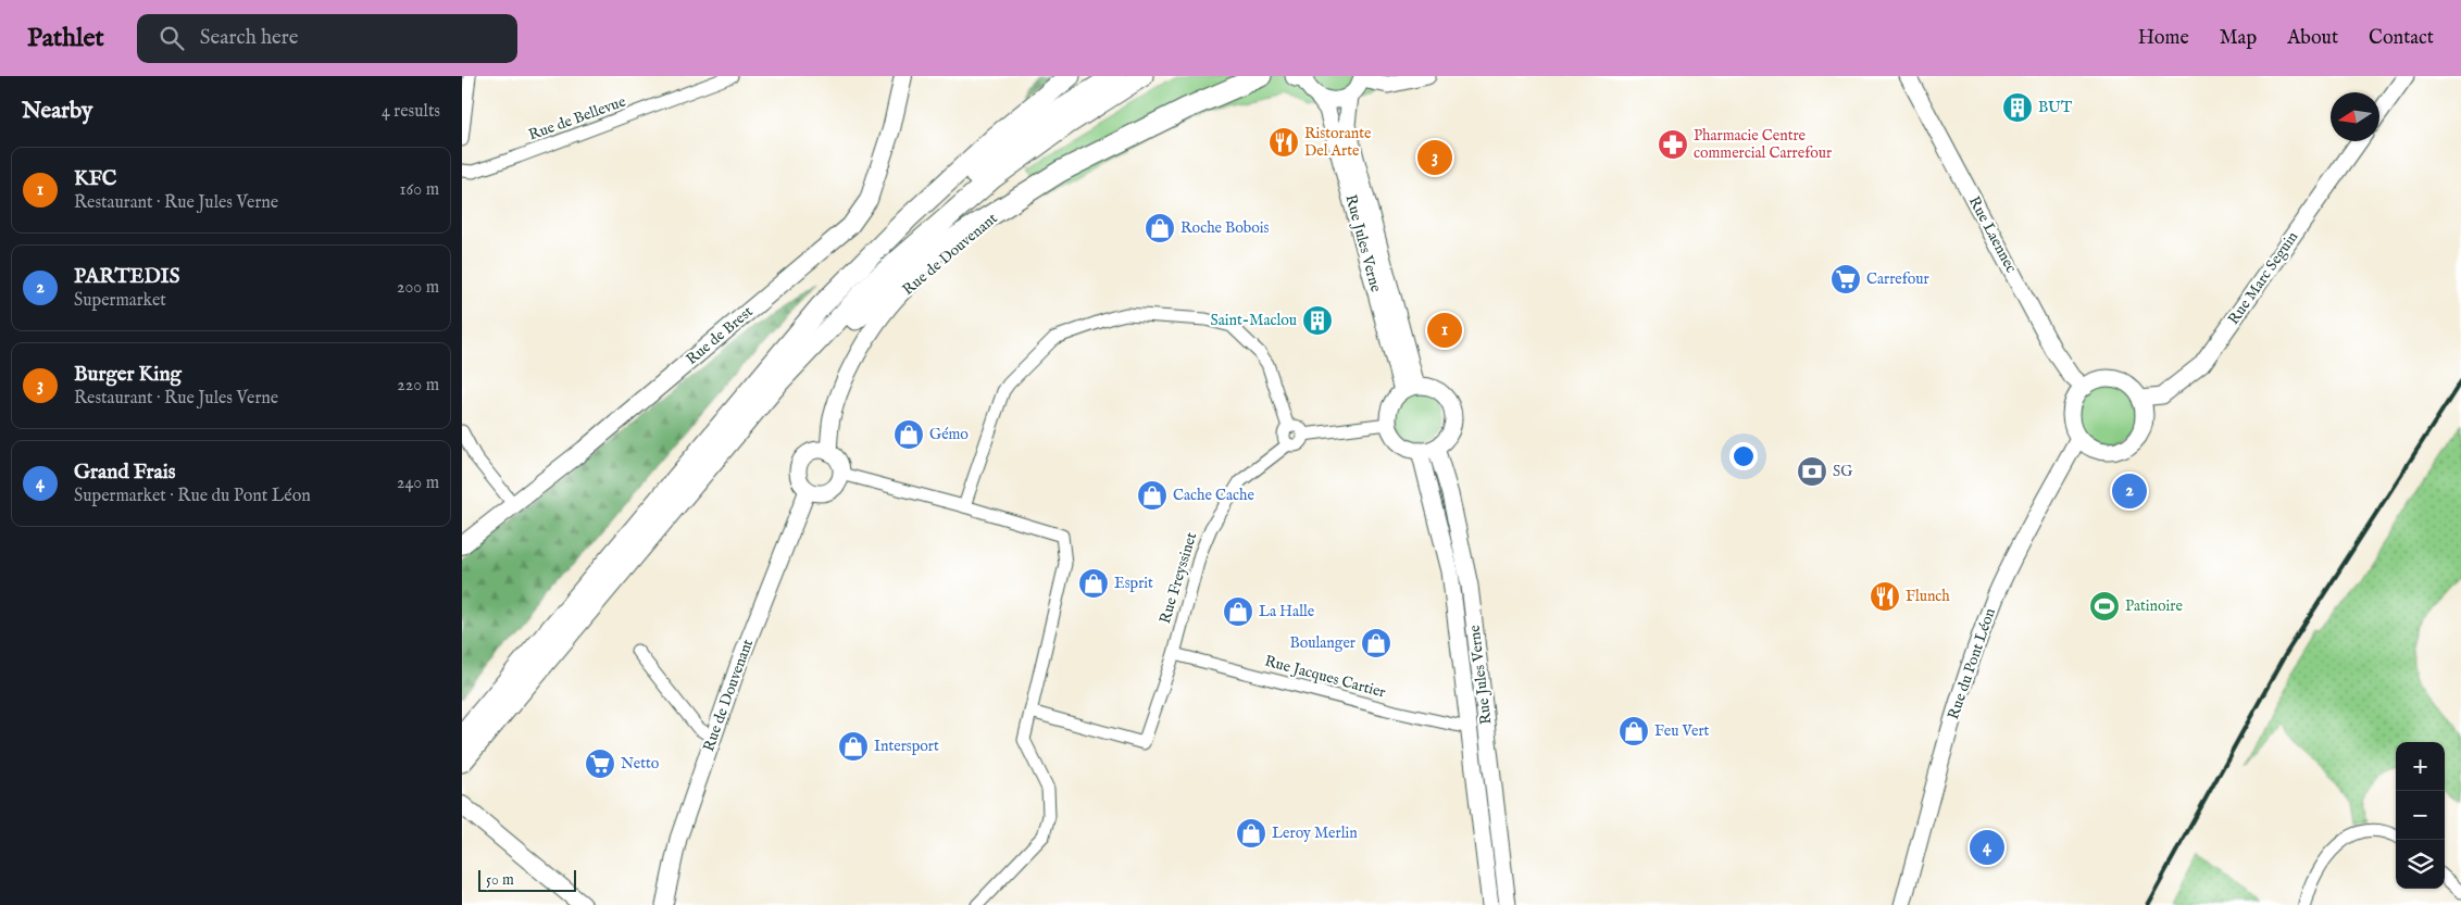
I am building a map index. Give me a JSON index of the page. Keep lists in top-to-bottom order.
{
  "streets": {
    "main road": ["Rue de Brest"],
    "street": [
      "Rue de Bellevue",
      "Rue Laennec",
      "Rue Jules Verne",
      "Rue de Douvenant",
      "Rue Marc Seguin",
      "Rue Freyssinet",
      "Rue du Pont Léon",
      "Rue Jacques Cartier"
    ]
  },
  "crossings": [
    ["Rue Laennec", "Rue Marc Seguin"],
    ["Rue Laennec", "Rue du Pont Léon"],
    ["Rue Jules Verne", "Rue Jacques Cartier"],
    ["Rue Marc Seguin", "Rue du Pont Léon"],
    ["Rue Freyssinet", "Rue Jacques Cartier"]
  ],
  "places": {
    "building": ["BUT", "Saint-Maclou"],
    "restaurant": ["Ristorante Del Arte", "Flunch"],
    "pharmacy": ["Pharmacie Centre commercial Carrefour"],
    "shop": [
      "Roche Bobois",
      "Gémo",
      "Cache Cache",
      "Esprit",
      "La Halle",
      "Boulanger",
      "Feu Vert",
      "Intersport",
      "Leroy Merlin"
    ],
    "supermarket": ["Carrefour", "Netto"],
    "bank": ["SG"],
    "sports": ["Patinoire"]
  },
  "scale_bar": "50 m",
  "north": "left",
  "page": {
    "header": "Pathlet",
    "search": "Search here",
    "nav": [
      "Home",
      "Map",
      "About",
      "Contact"
    ],
    "heading": ["Nearby", "4 results"],
    "pins": [
      "3",
      "1",
      "2",
      "4"
    ],
    "list": [
      {
        "mark": "1",
        "name": "KFC",
        "note": "Restaurant · Rue Jules Verne",
        "value": "160 m"
      },
      {
        "mark": "2",
        "name": "PARTEDIS",
        "note": "Supermarket",
        "value": "200 m"
      },
      {
        "mark": "3",
        "name": "Burger King",
        "note": "Restaurant · Rue Jules Verne",
        "value": "220 m"
      },
      {
        "mark": "4",
        "name": "Grand Frais",
        "note": "Supermarket · Rue du Pont Léon",
        "value": "240 m"
      }
    ],
    "map_buttons": ["+", "−"],
    "scale": "50 m"
  }
}
